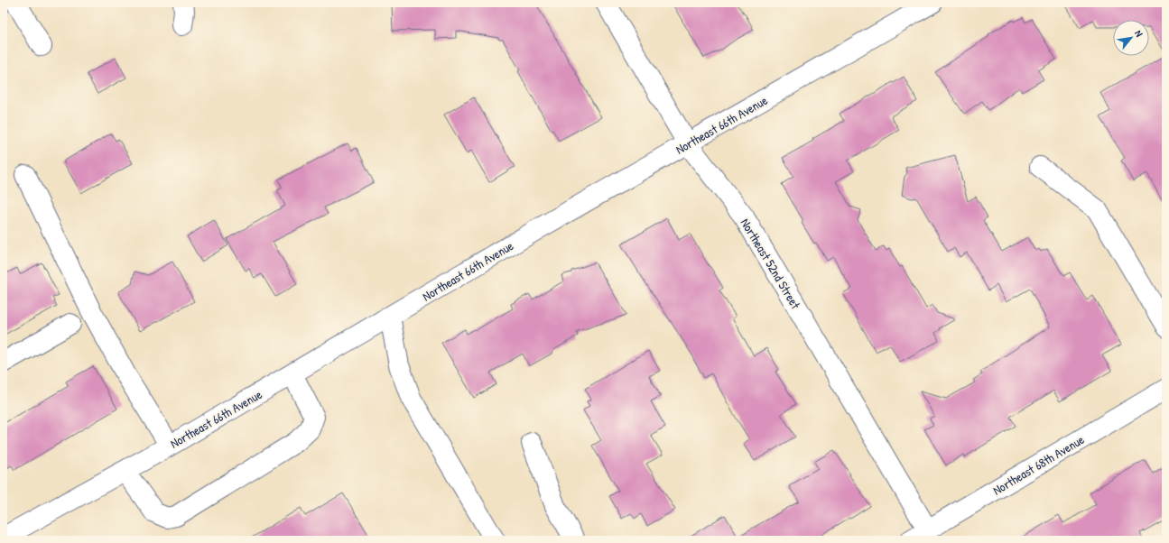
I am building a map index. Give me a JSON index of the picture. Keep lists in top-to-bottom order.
{
  "streets": {
    "street": ["Northeast 66th Avenue", "Northeast 52nd Street", "Northeast 68th Avenue"]
  },
  "crossings": [
    ["Northeast 66th Avenue", "Northeast 52nd Street"],
    ["Northeast 52nd Street", "Northeast 68th Avenue"]
  ],
  "north": "top right"
}
